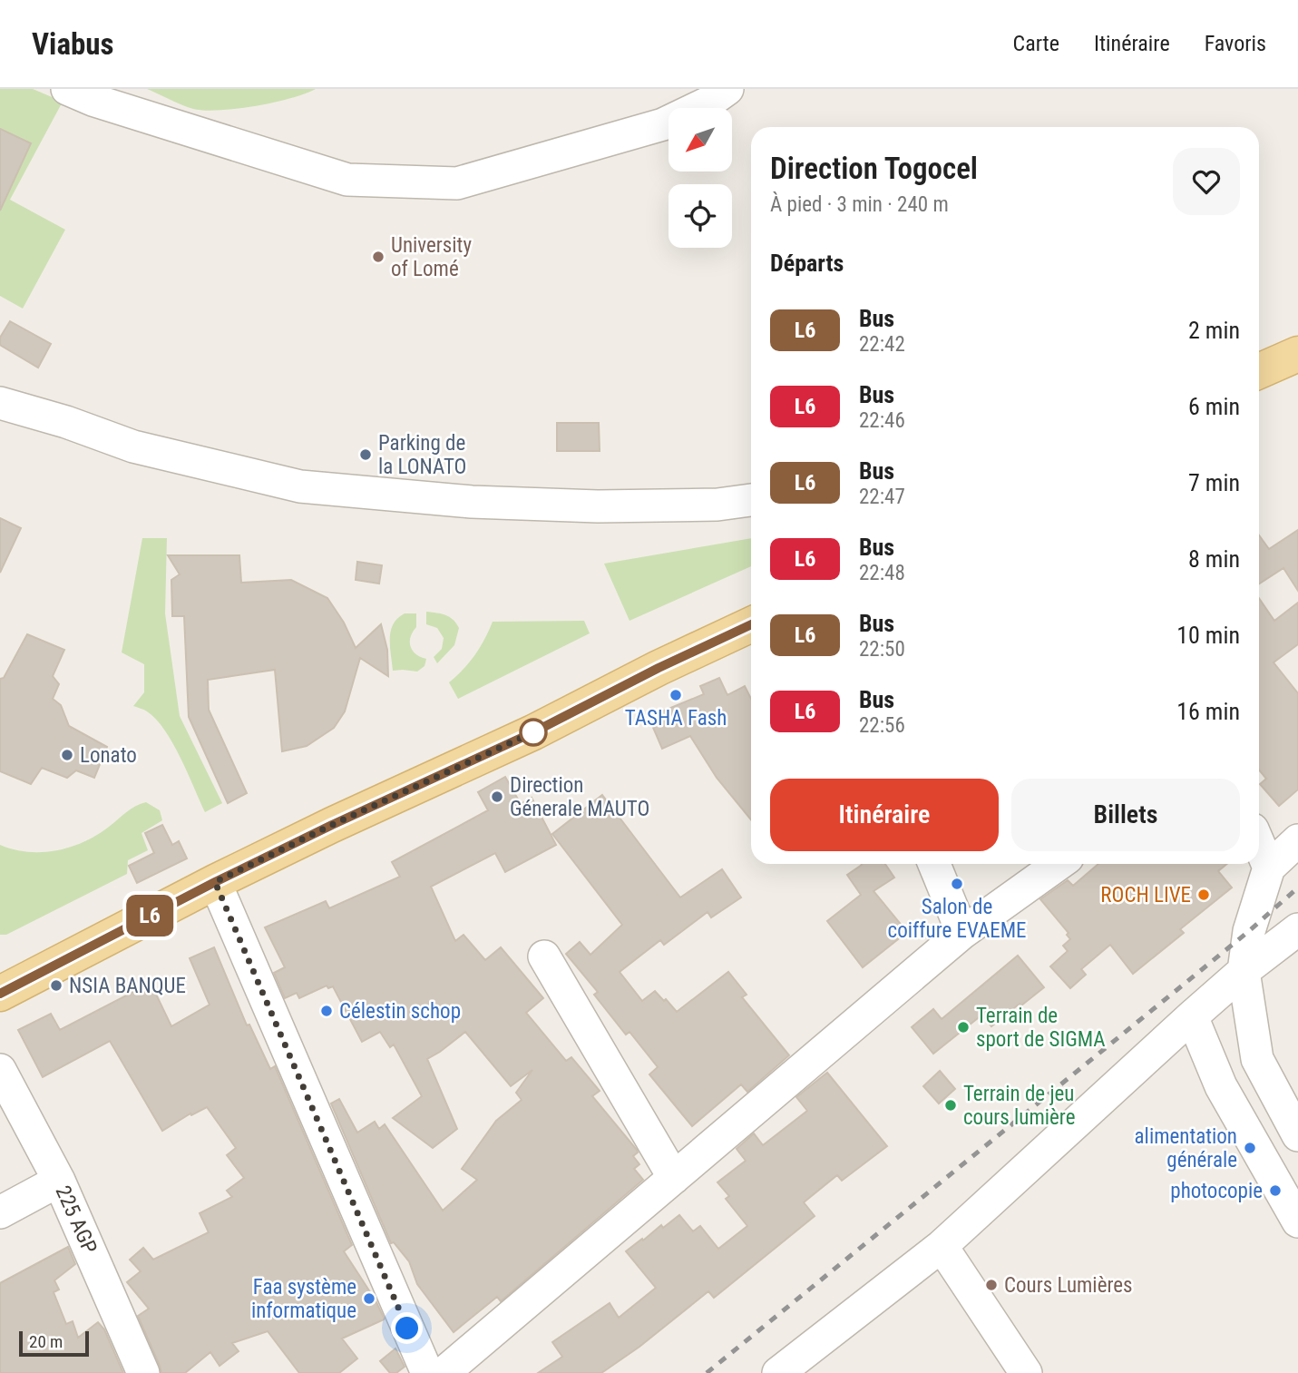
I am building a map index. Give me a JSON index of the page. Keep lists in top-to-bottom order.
{
  "streets": {
    "street": ["225 AGP"]
  },
  "places": [
    "University of Lomé",
    "Parking de la LONATO",
    "TASHA Fash",
    "Lonato",
    "Direction Génerale MAUTO",
    "Salon de coiffure EVAEME",
    "ROCH LIVE",
    "NSIA BANQUE",
    "Célestin schop",
    "Terrain de sport de SIGMA",
    "Terrain de jeu cours lumière",
    "alimentation générale",
    "photocopie",
    "Cours Lumières",
    "Faa système informatique"
  ],
  "lines": ["bus line L6"],
  "scale_bar": "20 m",
  "north": "bottom left",
  "page": {
    "header": "Viabus",
    "nav": ["Carte", "Itinéraire", "Favoris"],
    "on_map": "L6",
    "heading": [
      ["Direction Togocel", "À pied · 3 min · 240 m"],
      "Départs"
    ],
    "list": [
      {
        "mark": "L6",
        "name": "Bus",
        "note": "22:42",
        "value": "2 min"
      },
      {
        "mark": "L6",
        "name": "Bus",
        "note": "22:46",
        "value": "6 min"
      },
      {
        "mark": "L6",
        "name": "Bus",
        "note": "22:47",
        "value": "7 min"
      },
      {
        "mark": "L6",
        "name": "Bus",
        "note": "22:48",
        "value": "8 min"
      },
      {
        "mark": "L6",
        "name": "Bus",
        "note": "22:50",
        "value": "10 min"
      },
      {
        "mark": "L6",
        "name": "Bus",
        "note": "22:56",
        "value": "16 min"
      }
    ],
    "buttons": ["Itinéraire", "Billets"],
    "scale": "20 m"
  }
}
